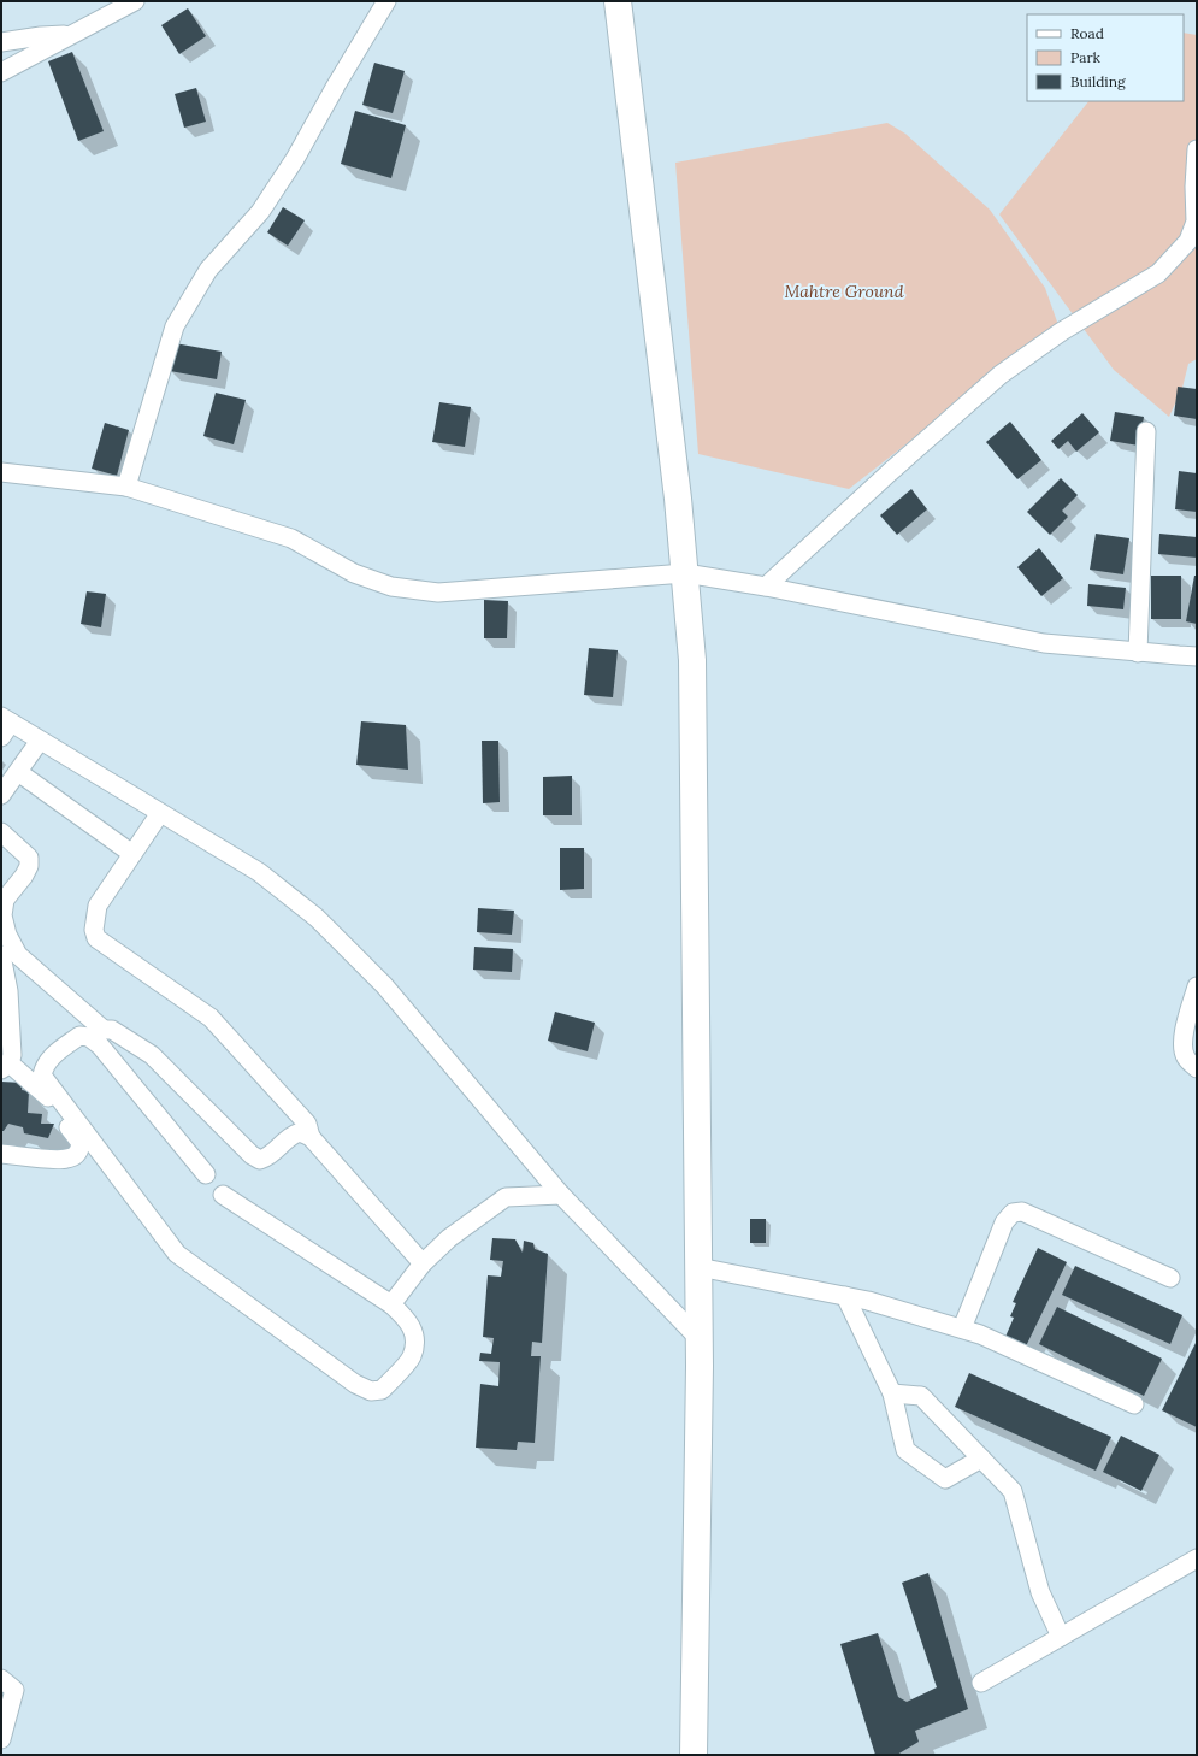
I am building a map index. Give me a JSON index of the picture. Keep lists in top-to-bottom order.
{
  "parks": ["Mahtre Ground"],
  "legend": ["Road", "Park", "Building"]
}
